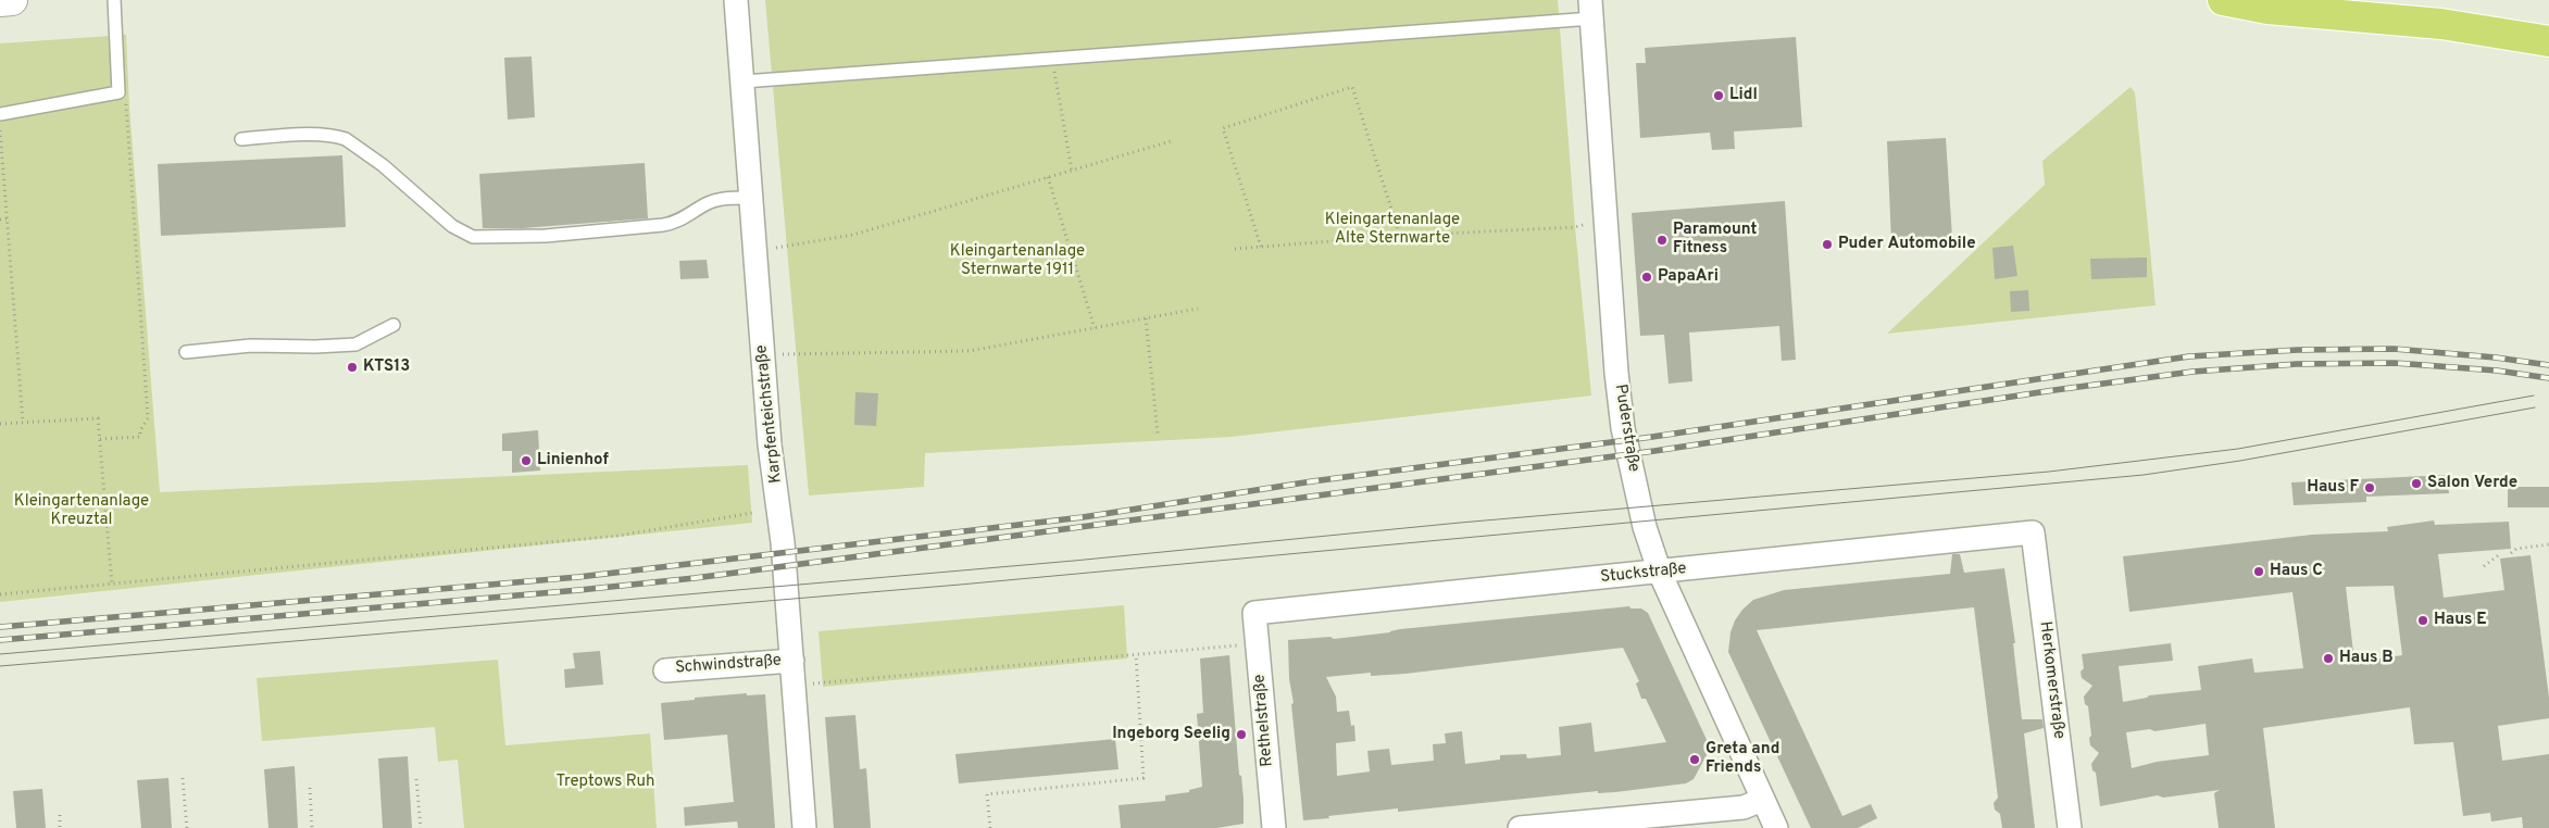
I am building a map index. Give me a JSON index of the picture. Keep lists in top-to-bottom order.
{
  "streets": {
    "street": [
      "Karpfenteichstraße",
      "Puderstraße",
      "Stuckstraße",
      "Schwindstraße",
      "Herkomerstraße",
      "Rethelstraße"
    ]
  },
  "crossings": [
    ["Karpfenteichstraße", "Schwindstraße"],
    ["Puderstraße", "Stuckstraße"],
    ["Stuckstraße", "Herkomerstraße"],
    ["Stuckstraße", "Rethelstraße"]
  ],
  "parks": [
    "Kleingartenanlage Alte Sternwarte",
    "Kleingartenanlage Sternwarte 1911",
    "Kleingartenanlage Kreuztal",
    "Treptows Ruh"
  ],
  "places": [
    "Lidl",
    "Paramount Fitness",
    "Puder Automobile",
    "PapaAri",
    "KTS13",
    "Linienhof",
    "Salon Verde",
    "Haus F",
    "Haus C",
    "Haus E",
    "Haus B",
    "Ingeborg Seelig",
    "Greta and Friends"
  ]
}
